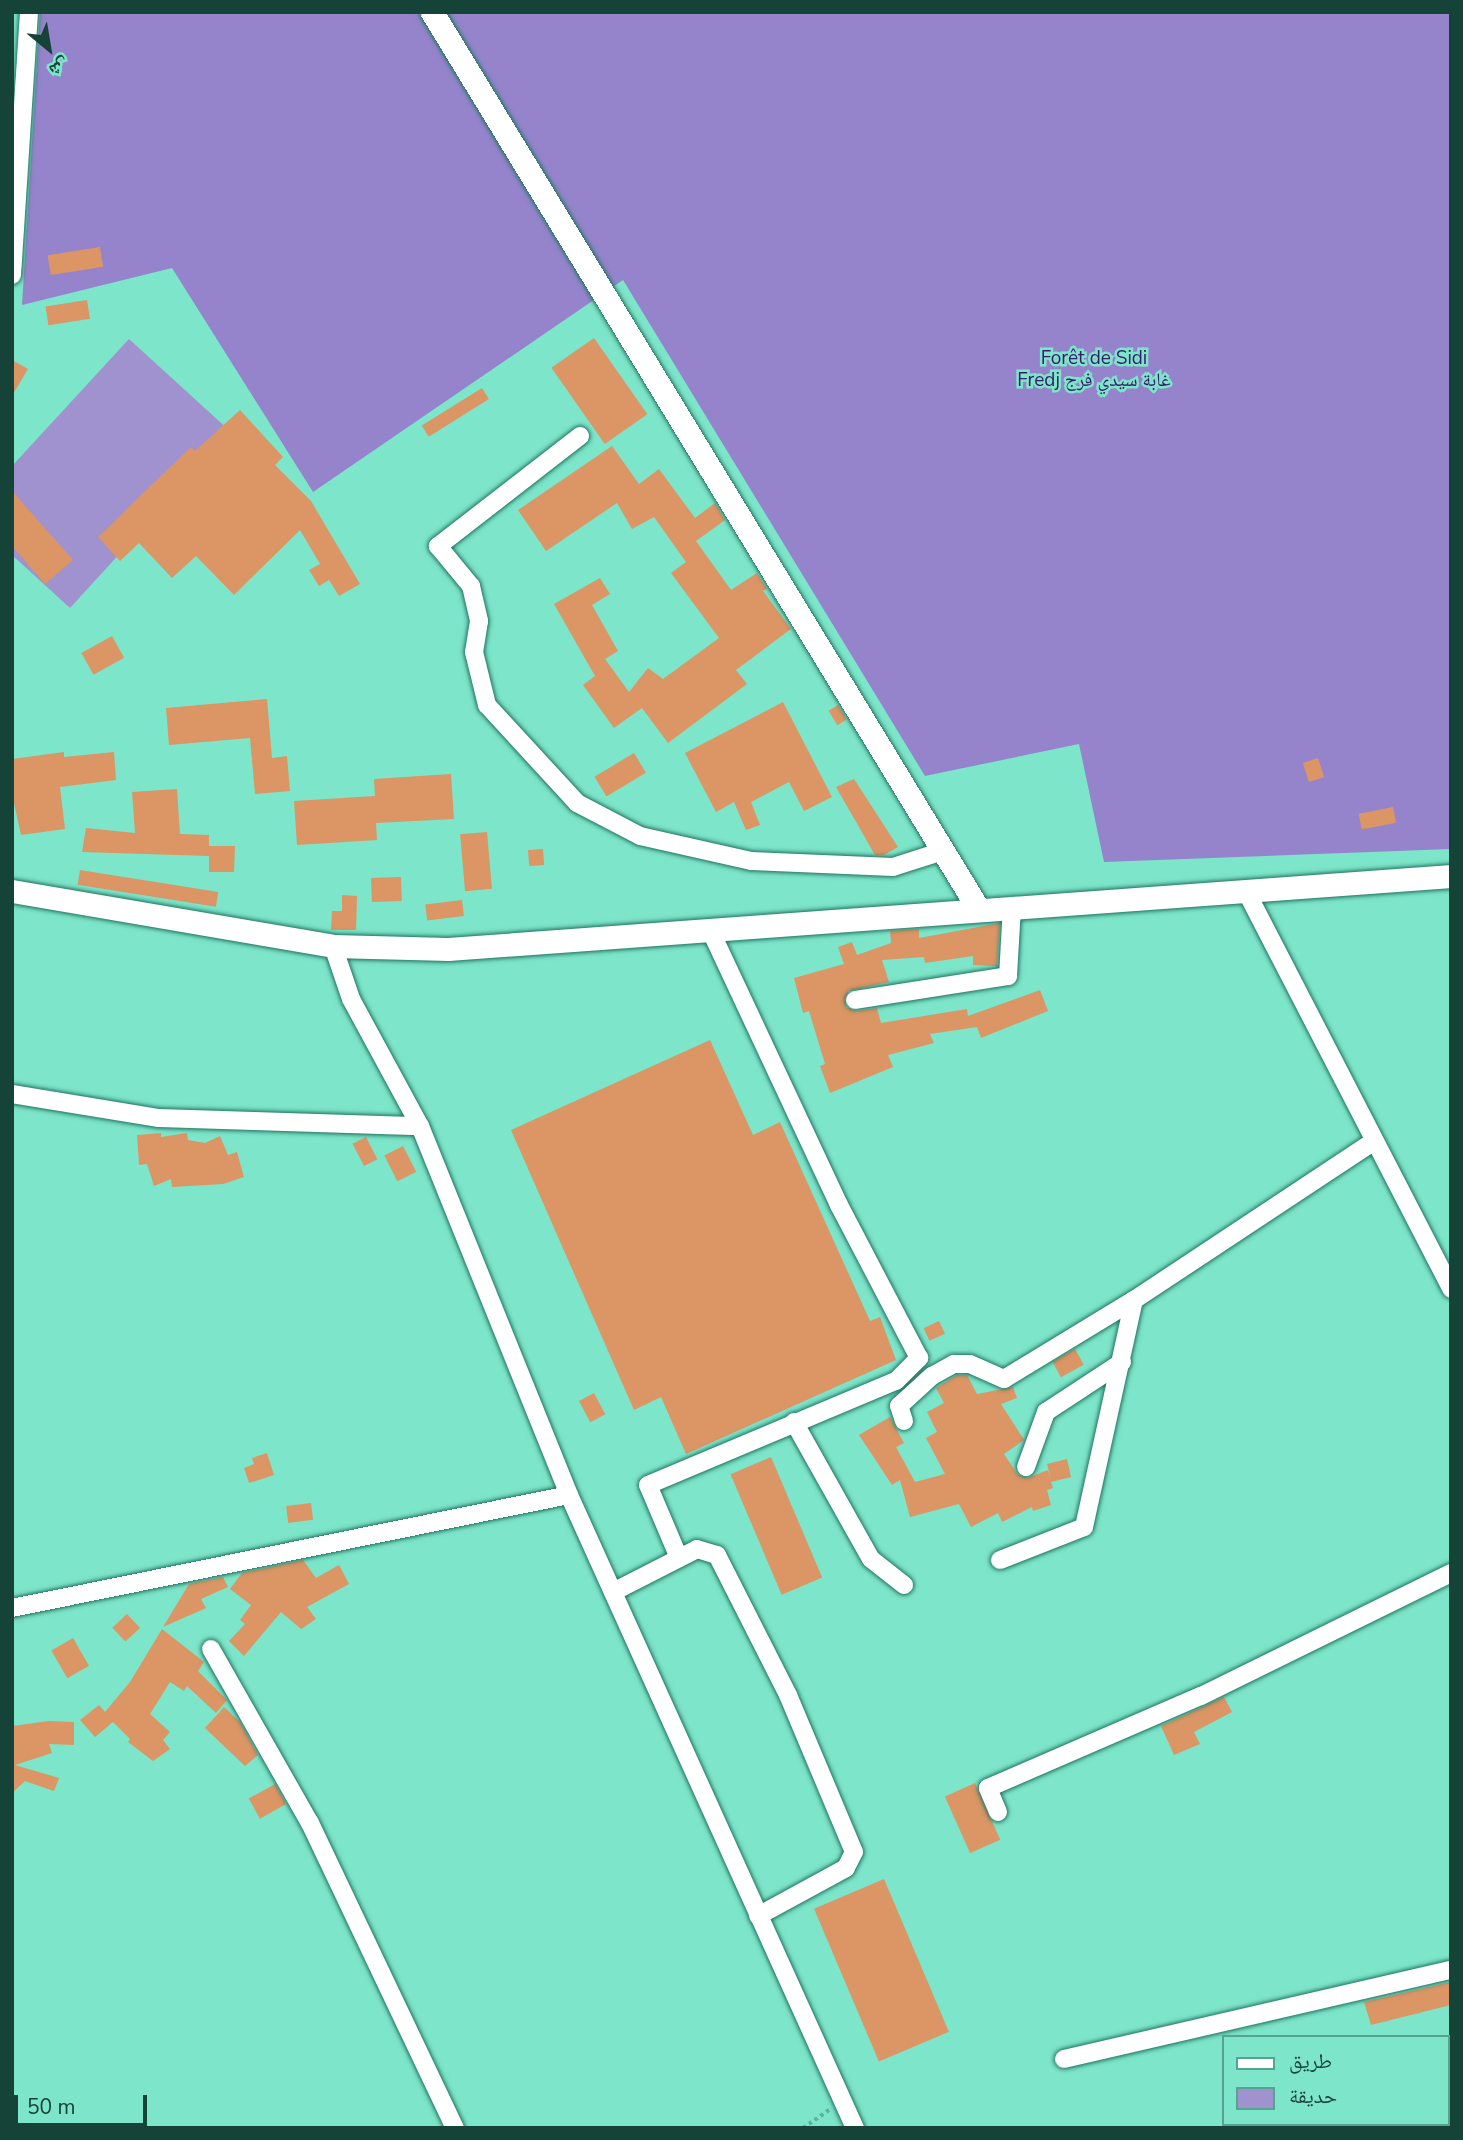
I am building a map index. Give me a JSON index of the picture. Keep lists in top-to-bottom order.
{
  "parks": ["Forêt de Sidi Fredj غابة سيدي فرج"],
  "legend": ["طريق", "حديقة"],
  "scale_bar": "50 m",
  "north": "bottom right"
}
